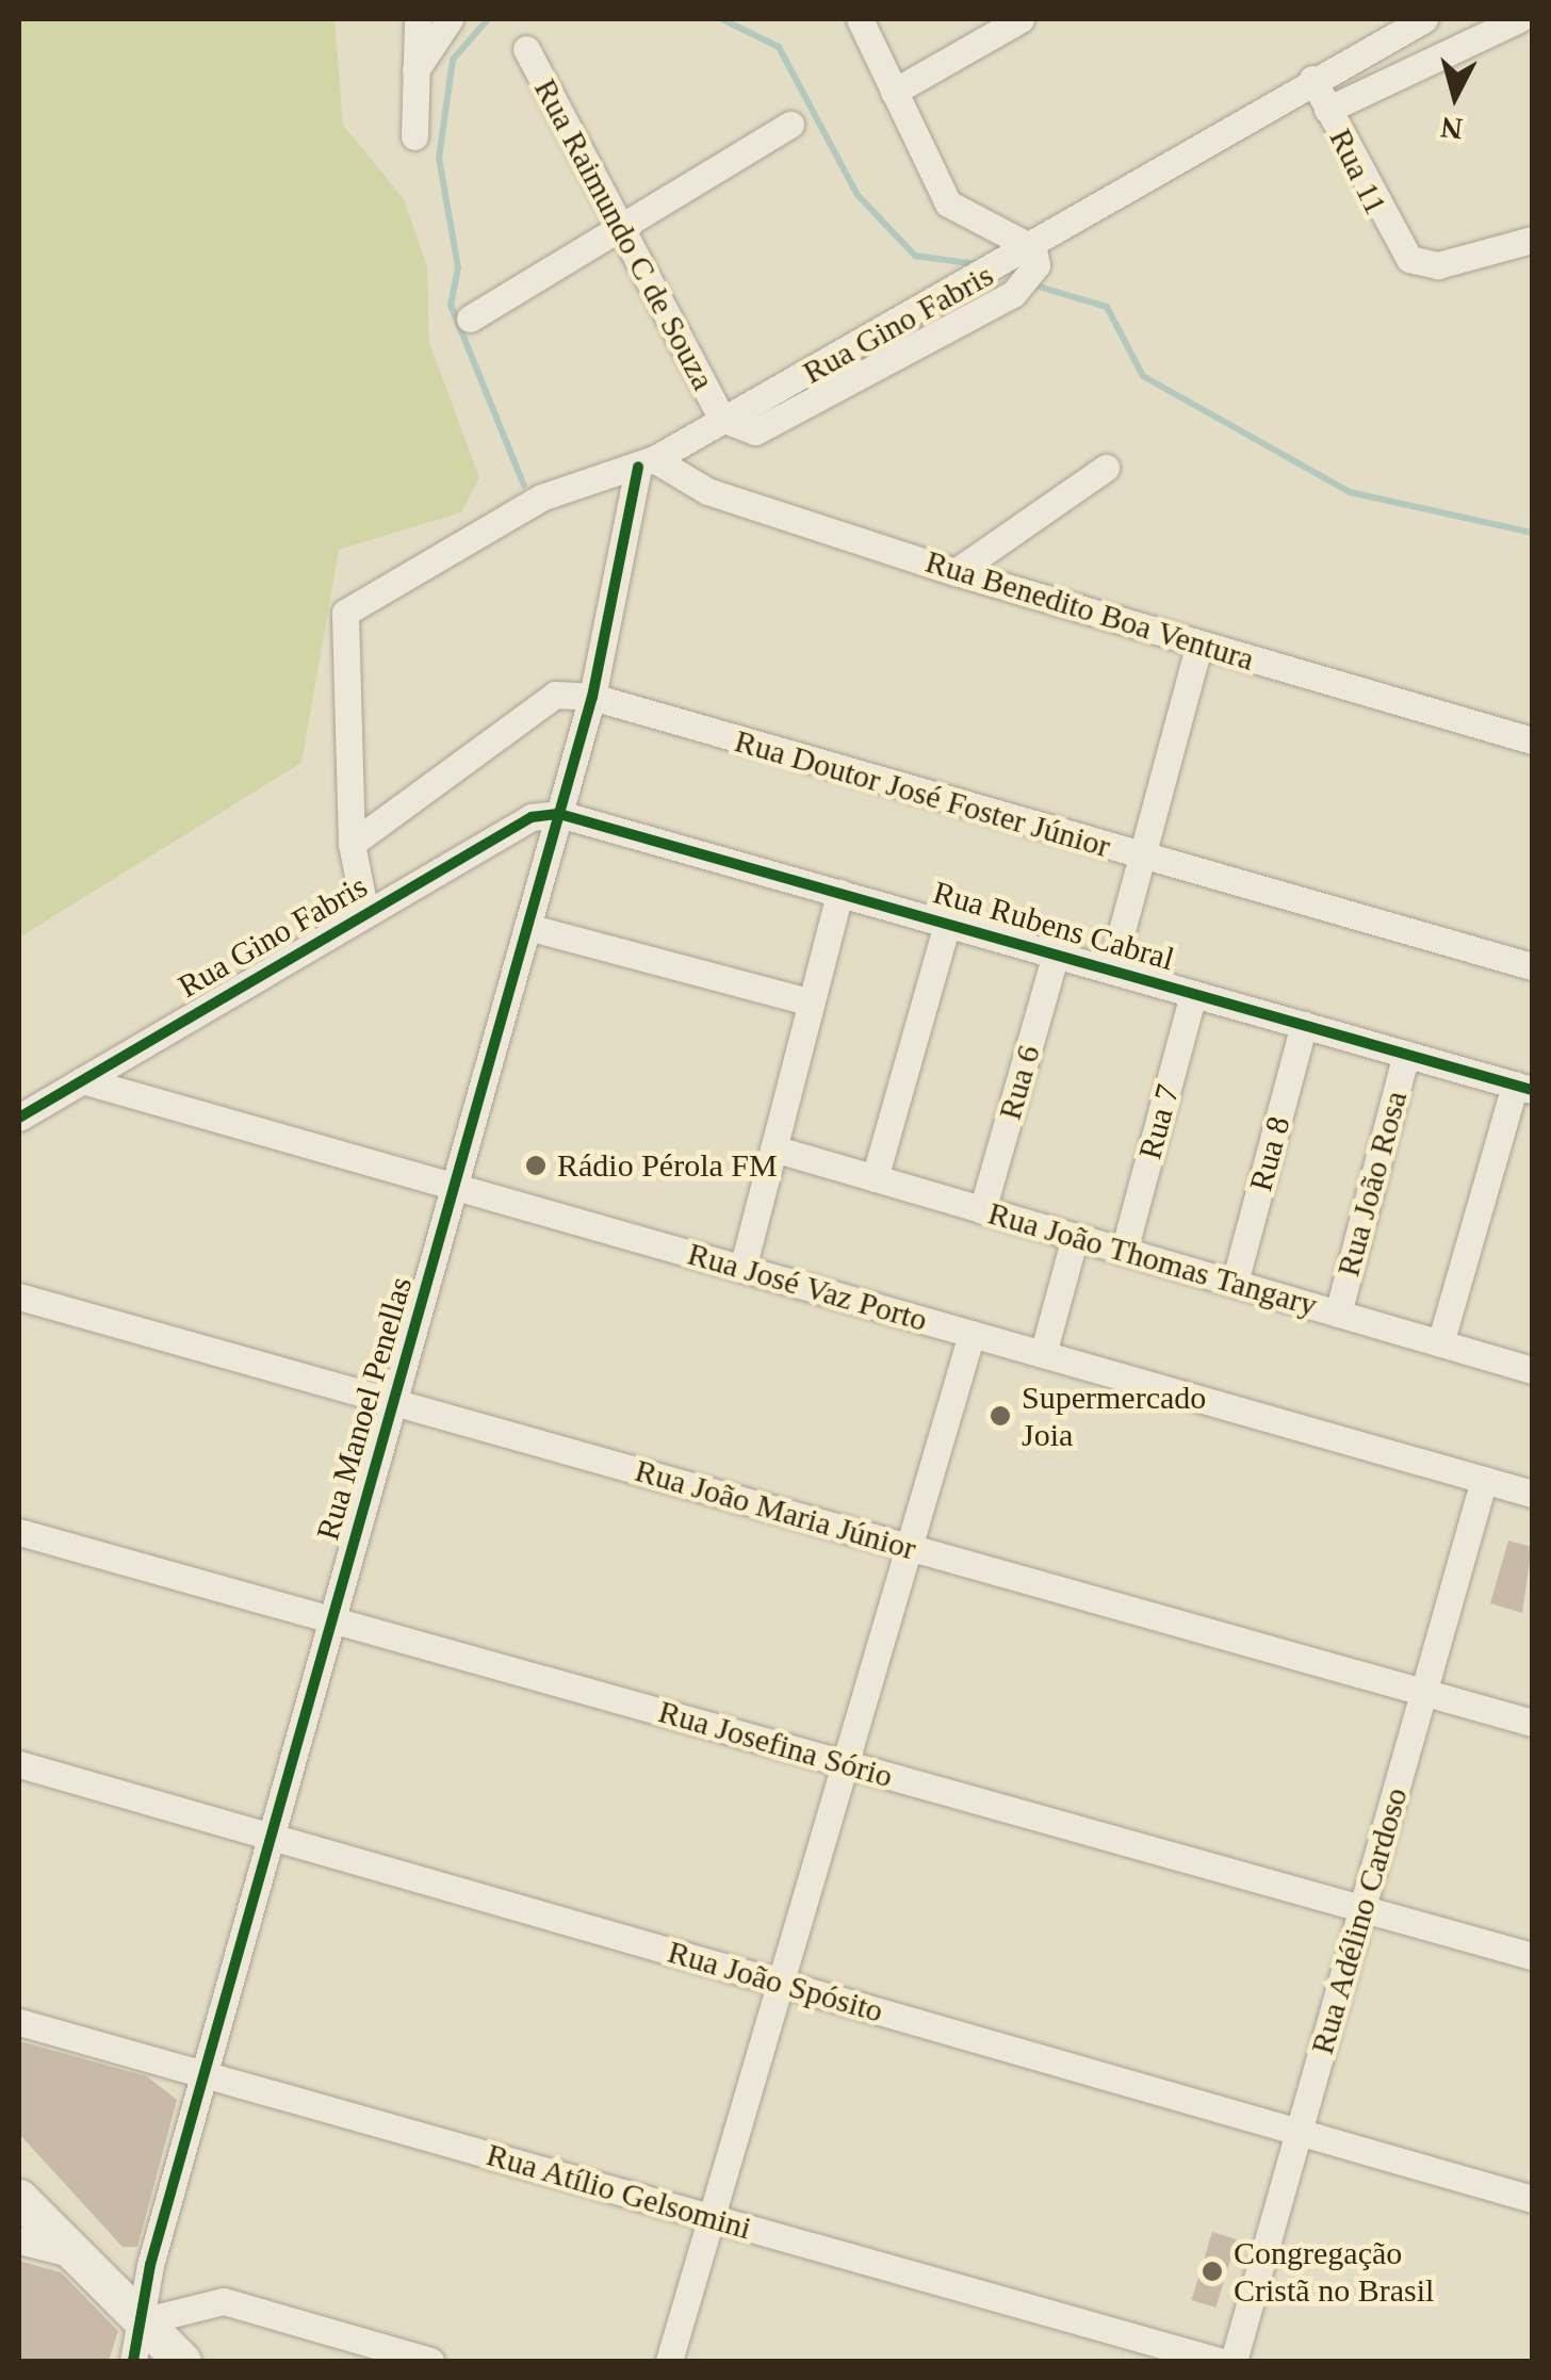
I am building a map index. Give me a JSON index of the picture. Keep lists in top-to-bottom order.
{
  "streets": {
    "street": [
      "Rua 11",
      "Rua Raimundo C de Souza",
      "Rua Gino Fabris",
      "Rua Benedito Boa Ventura",
      "Rua Doutor José Foster Júnior",
      "Rua Rubens Cabral",
      "Rua 6",
      "Rua 7",
      "Rua 8",
      "Rua João Rosa",
      "Rua João Thomas Tangary",
      "Rua José Vaz Porto",
      "Rua Manoel Penellas",
      "Rua João Maria Júnior",
      "Rua Josefina Sório",
      "Rua Adélino Cardoso",
      "Rua João Spósito",
      "Rua Atílio Gelsomini"
    ]
  },
  "crossings": [
    ["Rua 11", "Rua Gino Fabris"],
    ["Rua Raimundo C de Souza", "Rua Gino Fabris"],
    ["Rua Gino Fabris", "Rua Benedito Boa Ventura"],
    ["Rua Gino Fabris", "Rua Doutor José Foster Júnior"],
    ["Rua Gino Fabris", "Rua Rubens Cabral"],
    ["Rua Gino Fabris", "Rua José Vaz Porto"],
    ["Rua Gino Fabris", "Rua Manoel Penellas"],
    ["Rua Benedito Boa Ventura", "Rua Manoel Penellas"],
    ["Rua Doutor José Foster Júnior", "Rua Manoel Penellas"],
    ["Rua Rubens Cabral", "Rua 6"],
    ["Rua Rubens Cabral", "Rua 7"],
    ["Rua Rubens Cabral", "Rua 8"],
    ["Rua Rubens Cabral", "Rua João Rosa"],
    ["Rua Rubens Cabral", "Rua Manoel Penellas"],
    ["Rua 6", "Rua João Thomas Tangary"],
    ["Rua 7", "Rua João Thomas Tangary"],
    ["Rua 8", "Rua João Thomas Tangary"],
    ["Rua João Rosa", "Rua João Thomas Tangary"],
    ["Rua José Vaz Porto", "Rua Manoel Penellas"],
    ["Rua José Vaz Porto", "Rua Adélino Cardoso"],
    ["Rua Manoel Penellas", "Rua João Maria Júnior"],
    ["Rua Manoel Penellas", "Rua Josefina Sório"],
    ["Rua Manoel Penellas", "Rua João Spósito"],
    ["Rua Manoel Penellas", "Rua Atílio Gelsomini"],
    ["Rua João Maria Júnior", "Rua Adélino Cardoso"],
    ["Rua Josefina Sório", "Rua Adélino Cardoso"],
    ["Rua Adélino Cardoso", "Rua João Spósito"]
  ],
  "places": ["Rádio Pérola FM", "Supermercado Joia", "Congregação Cristã no Brasil"],
  "north": "bottom"
}
